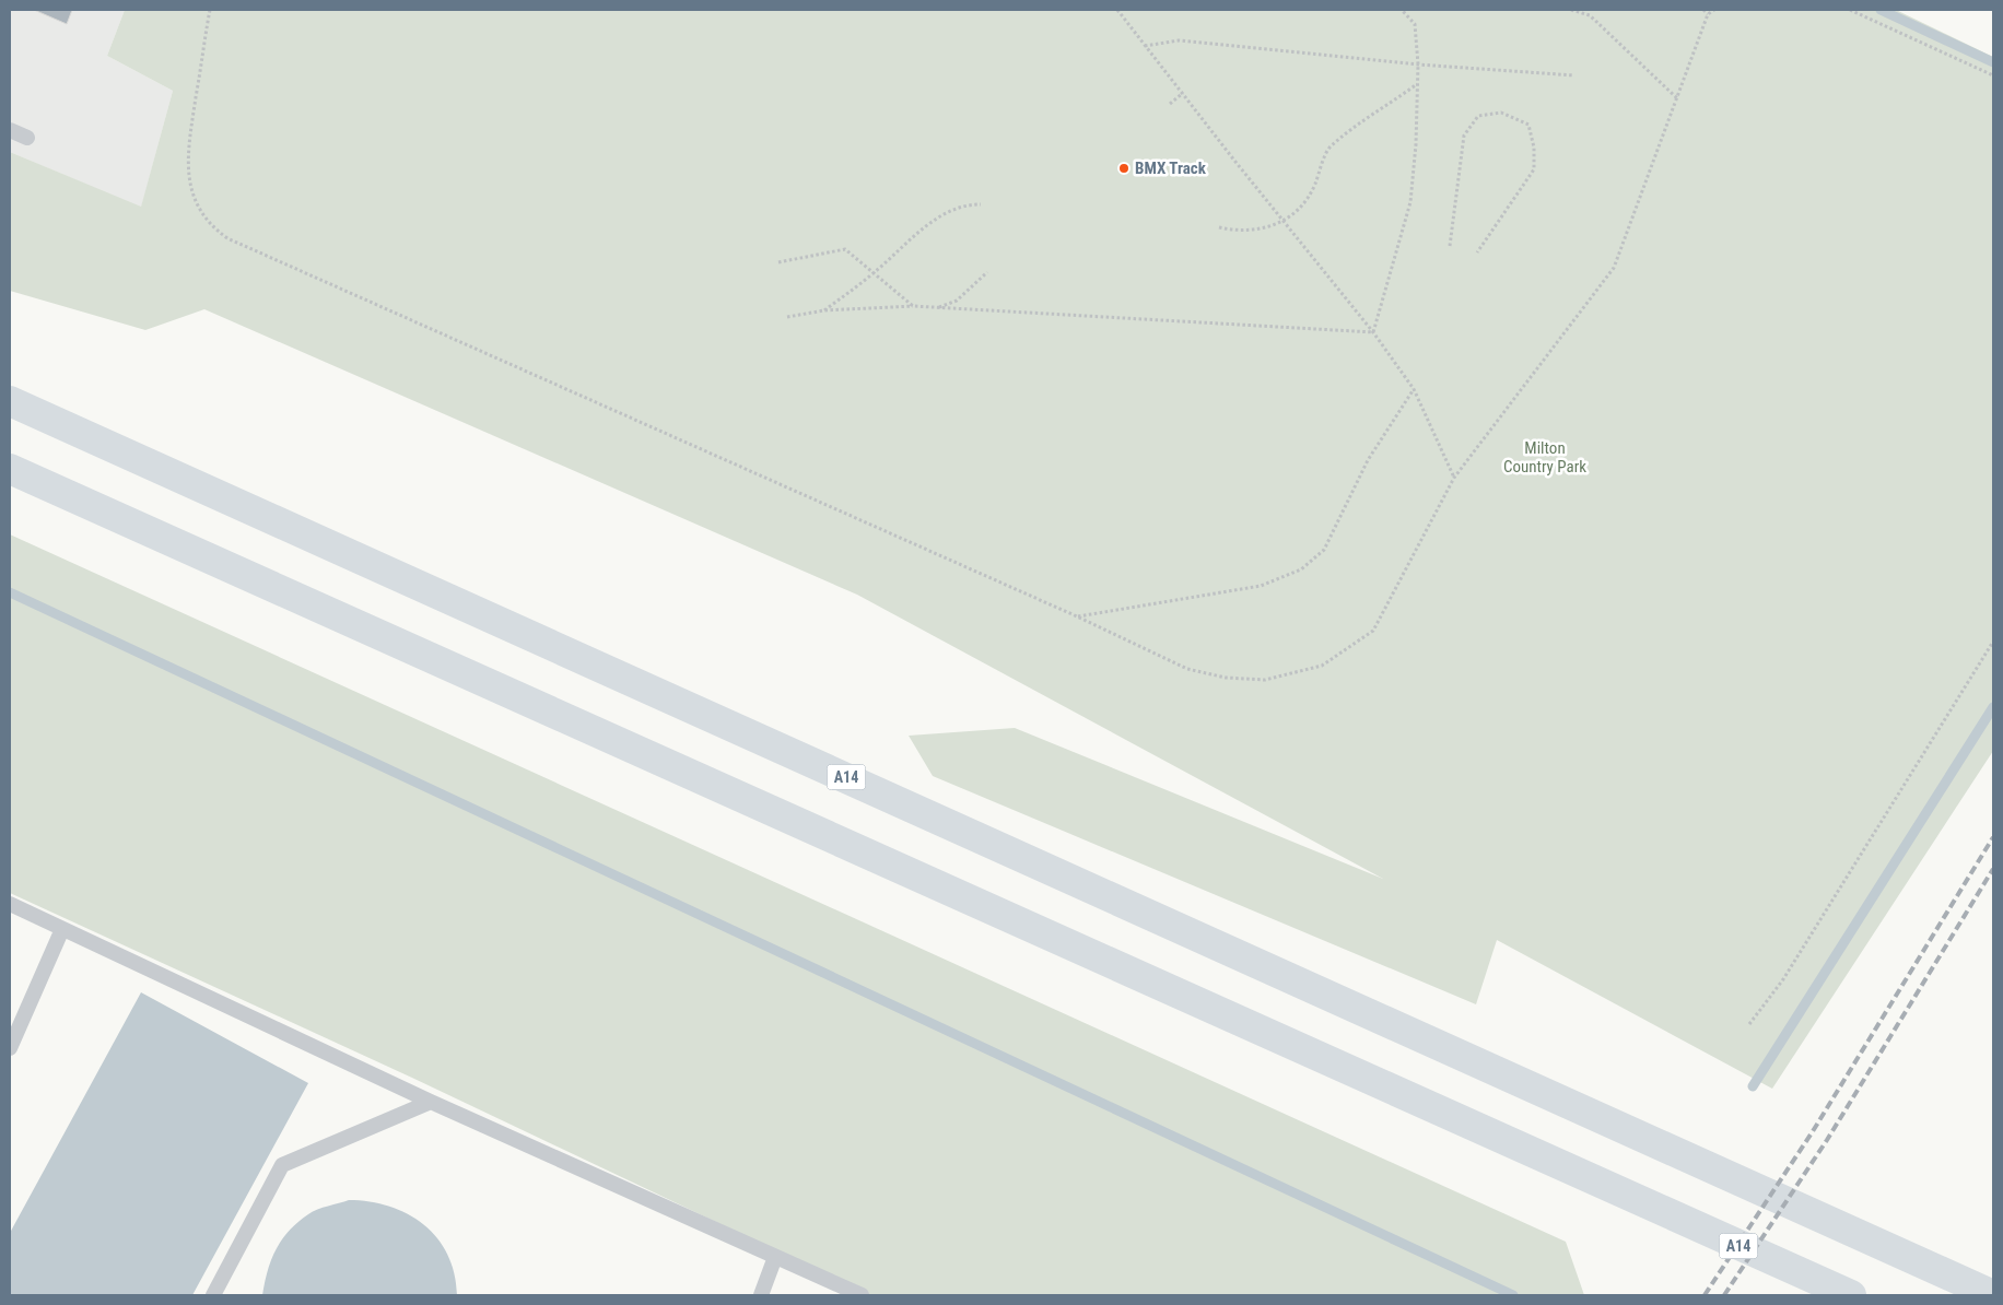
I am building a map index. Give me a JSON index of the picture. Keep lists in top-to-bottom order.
{
  "streets": {
    "highway": ["A14"]
  },
  "parks": ["Milton Country Park"],
  "places": ["BMX Track"]
}
